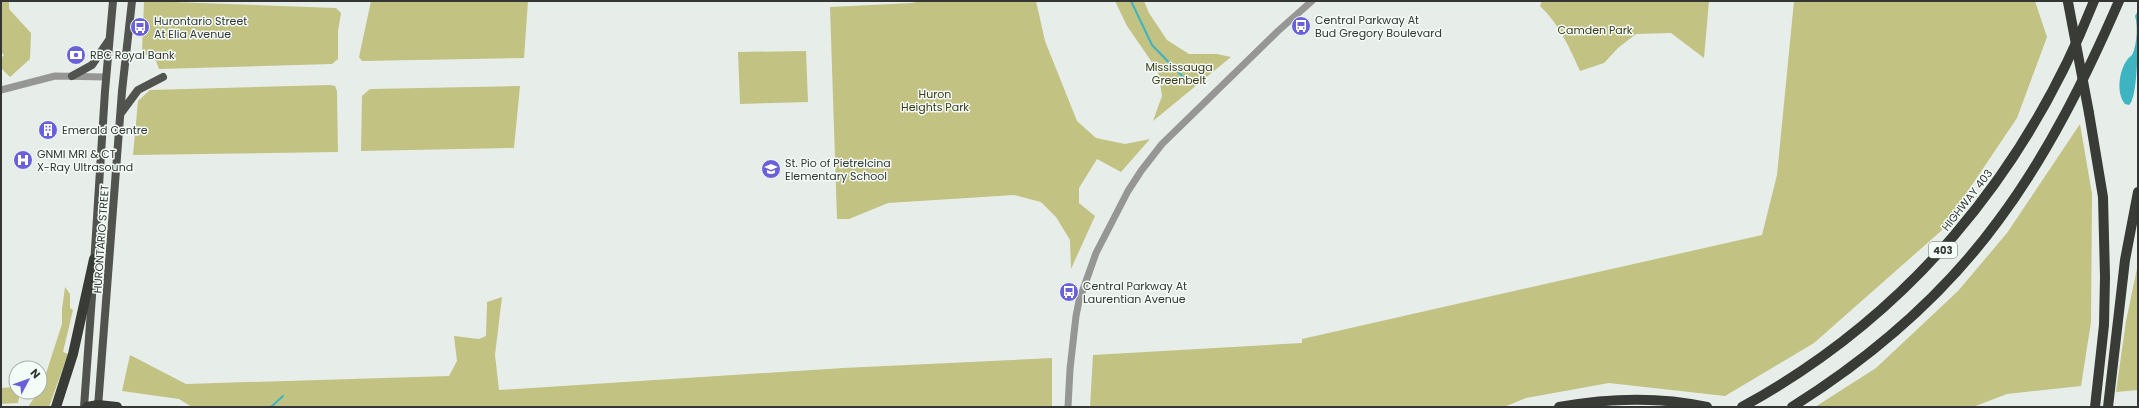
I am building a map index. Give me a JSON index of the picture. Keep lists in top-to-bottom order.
{
  "streets": {
    "highway": ["HIGHWAY 403", "403"],
    "main road": ["HURONTARIO STREET"]
  },
  "parks": ["Camden Park", "Mississauga Greenbelt", "Huron Heights Park"],
  "places": {
    "bus stop": ["Central Parkway At Bud Gregory Boulevard", "Hurontario Street At Elia Avenue", "Central Parkway At Laurentian Avenue"],
    "bank": ["RBC Royal Bank"],
    "building": ["Emerald Centre"],
    "hospital": ["GNMI MRI & CT X-Ray Ultrasound"],
    "school or university": ["St. Pio of Pietrelcina Elementary School"]
  },
  "north": "top right"
}
